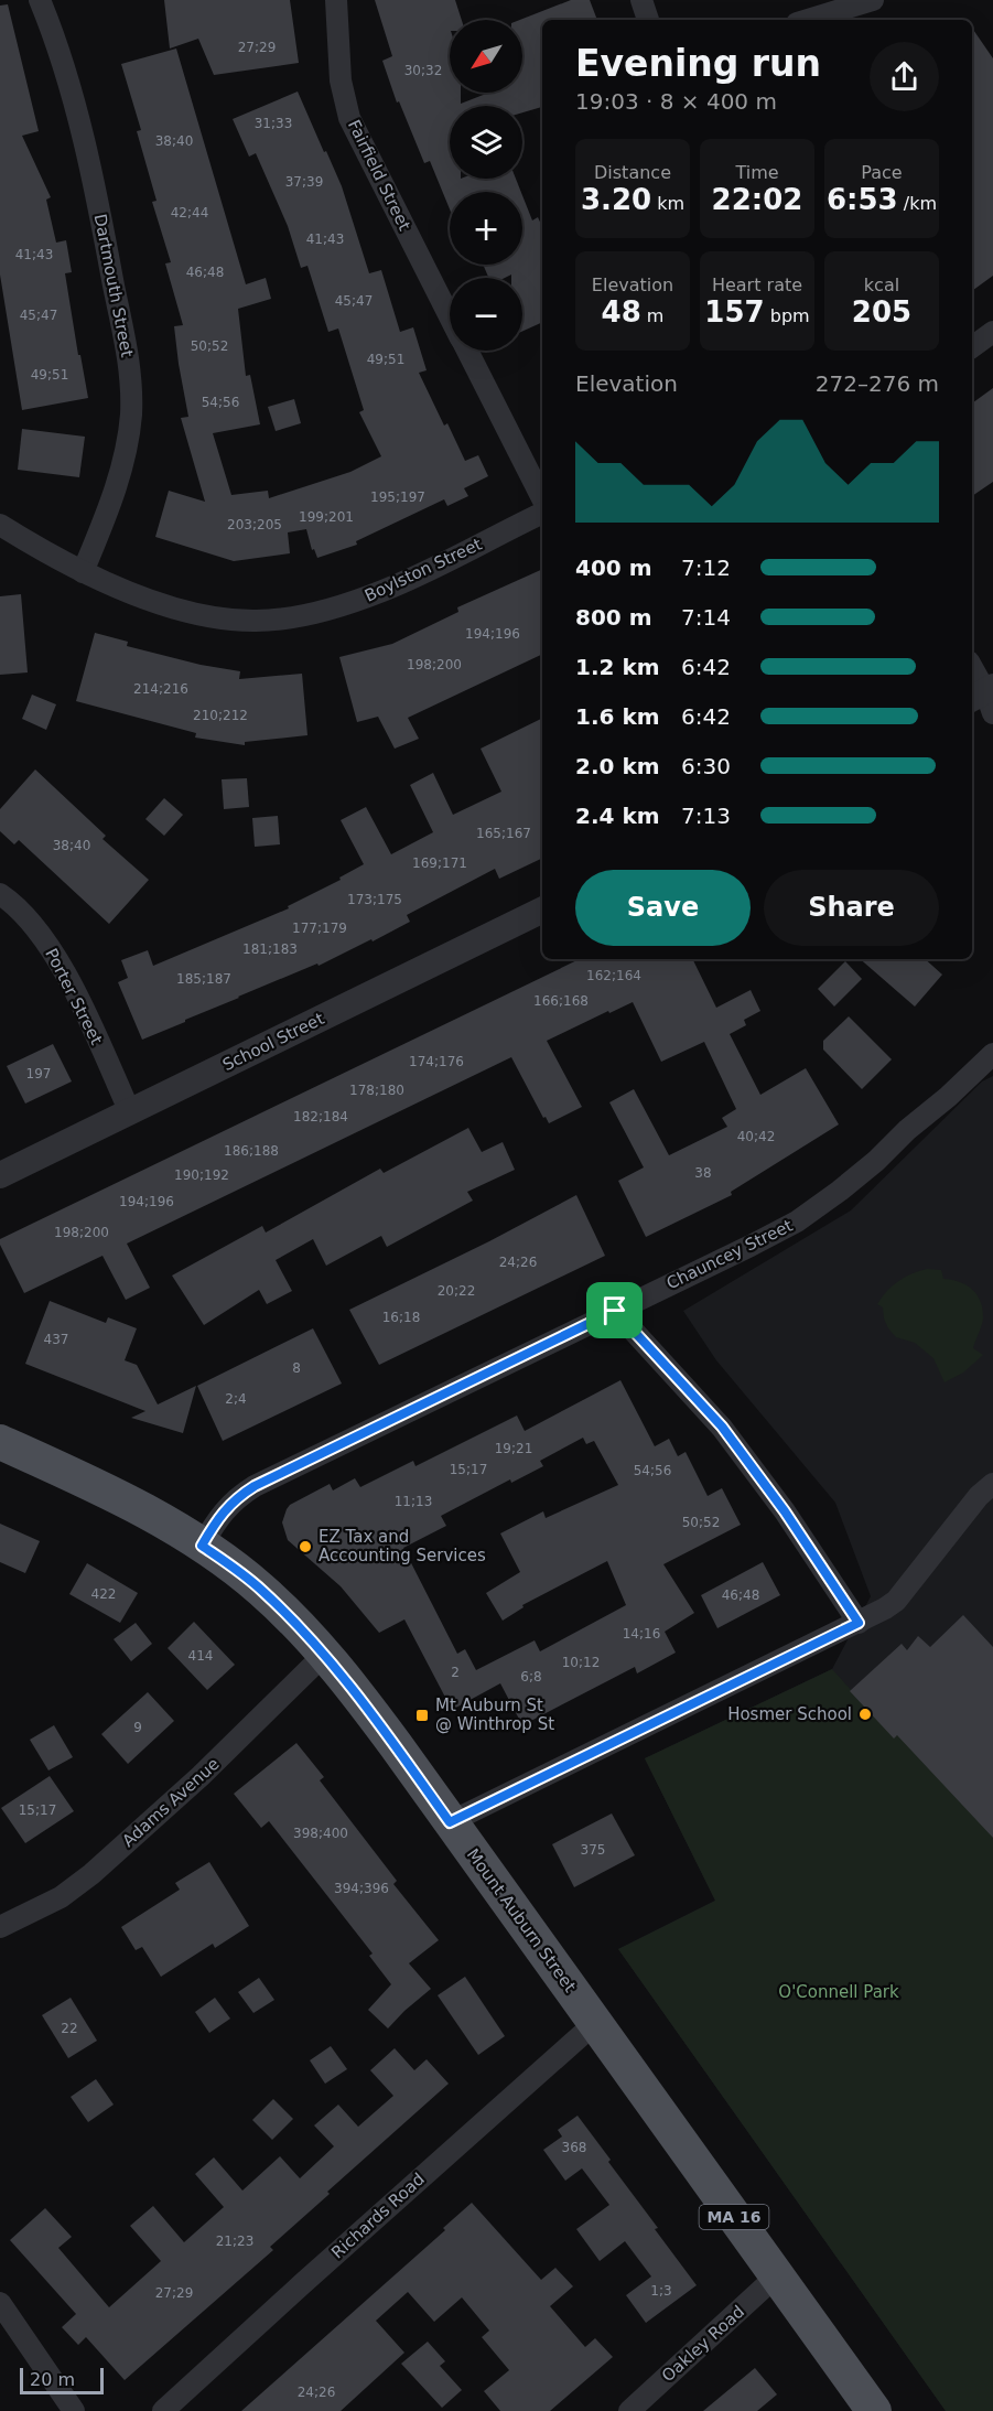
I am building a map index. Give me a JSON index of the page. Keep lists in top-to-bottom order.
{
  "streets": {
    "main road": ["Mount Auburn Street", "MA 16"],
    "street": [
      "Fairfield Street",
      "Dartmouth Street",
      "Boylston Street",
      "Porter Street",
      "School Street",
      "Chauncey Street",
      "Adams Avenue",
      "Richards Road",
      "Oakley Road"
    ]
  },
  "crossings": [
    ["Dartmouth Street", "Boylston Street"],
    ["Porter Street", "School Street"],
    ["Chauncey Street", "Mount Auburn Street"],
    ["Adams Avenue", "Mount Auburn Street"],
    ["Mount Auburn Street", "Richards Road"],
    ["Mount Auburn Street", "Oakley Road"]
  ],
  "parks": ["O'Connell Park"],
  "places": {
    "other": ["EZ Tax and Accounting Services", "Hosmer School"],
    "transit": ["Mt Auburn St @ Winthrop St"]
  },
  "house_numbers": [
    "27;29",
    "30;32",
    "31;33",
    "38;40",
    "37;39",
    "42;44",
    "41;43",
    "41;43",
    "46;48",
    "45;47",
    "45;47",
    "50;52",
    "49;51",
    "49;51",
    "54;56",
    "195;197",
    "199;201",
    "203;205",
    "194;196",
    "198;200",
    "214;216",
    "210;212",
    "165;167",
    "38;40",
    "169;171",
    "173;175",
    "177;179",
    "181;183",
    "162;164",
    "185;187",
    "166;168",
    "174;176",
    "197",
    "178;180",
    "182;184",
    "40;42",
    "186;188",
    "38",
    "190;192",
    "194;196",
    "198;200",
    "24;26",
    "20;22",
    "16;18",
    "437",
    "8",
    "2;4",
    "19;21",
    "15;17",
    "54;56",
    "11;13",
    "50;52",
    "422",
    "46;48",
    "14;16",
    "414",
    "10;12",
    "2",
    "6;8",
    "9",
    "15;17",
    "398;400",
    "375",
    "394;396",
    "22",
    "368",
    "21;23",
    "1;3",
    "27;29",
    "24;26"
  ],
  "scale_bar": "20 m",
  "north": "bottom left",
  "page": {
    "map_buttons": ["+", "−"],
    "heading": ["Evening run", "19:03 · 8 × 400 m"],
    "stats": [
      ["Distance", "3.20 km"],
      ["Time", "22:02"],
      ["Pace", "6:53 /km"],
      ["Elevation", "48 m"],
      ["Heart rate", "157 bpm"],
      ["kcal", "205"]
    ],
    "chart": ["Elevation", "272–276 m"],
    "list": [
      {
        "name": "400 m",
        "note": "7:12"
      },
      {
        "name": "800 m",
        "note": "7:14"
      },
      {
        "name": "1.2 km",
        "note": "6:42"
      },
      {
        "name": "1.6 km",
        "note": "6:42"
      },
      {
        "name": "2.0 km",
        "note": "6:30"
      },
      {
        "name": "2.4 km",
        "note": "7:13"
      }
    ],
    "buttons": ["Save", "Share"],
    "scale": "20 m"
  }
}
